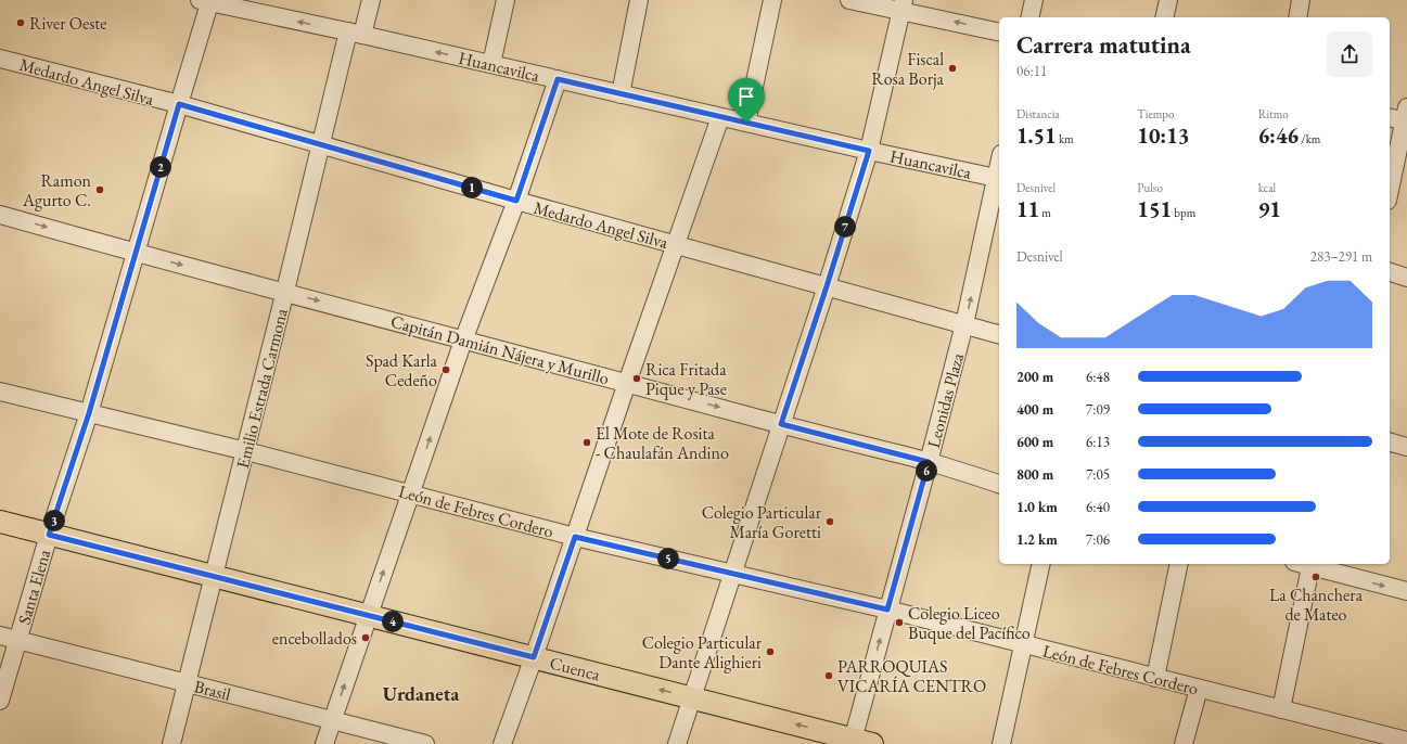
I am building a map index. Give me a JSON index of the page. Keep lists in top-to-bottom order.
{
  "streets": {
    "main road": ["Cuenca"],
    "street": [
      "Huancavilca",
      "Medardo Angel Silva",
      "Capitán Damián Nájera y Murillo",
      "Emilio Estrada Carmona",
      "Leonidas Plaza",
      "León de Febres Cordero",
      "Santa Elena",
      "Brasil"
    ]
  },
  "crossings": [
    ["Huancavilca", "Emilio Estrada Carmona"],
    ["Huancavilca", "Leonidas Plaza"],
    ["Huancavilca", "Santa Elena"],
    ["Medardo Angel Silva", "Emilio Estrada Carmona"],
    ["Medardo Angel Silva", "Leonidas Plaza"],
    ["Medardo Angel Silva", "Santa Elena"],
    ["Capitán Damián Nájera y Murillo", "Emilio Estrada Carmona"],
    ["Capitán Damián Nájera y Murillo", "Leonidas Plaza"],
    ["Capitán Damián Nájera y Murillo", "Santa Elena"],
    ["Emilio Estrada Carmona", "León de Febres Cordero"],
    ["Emilio Estrada Carmona", "Cuenca"],
    ["Emilio Estrada Carmona", "Brasil"],
    ["Leonidas Plaza", "León de Febres Cordero"],
    ["Leonidas Plaza", "Cuenca"],
    ["León de Febres Cordero", "Santa Elena"],
    ["Santa Elena", "Cuenca"],
    ["Santa Elena", "Brasil"]
  ],
  "one_way": ["Huancavilca", "Capitán Damián Nájera y Murillo", "Cuenca"],
  "districts": ["Urdaneta"],
  "places": [
    "River Oeste",
    "Fiscal Rosa Borja",
    "Ramon Agurto C.",
    "Spad Karla Cedeño",
    "Rica Fritada Pique y Pase",
    "El Mote de Rosita - Chaulafán Andino",
    "Colegio Particular María Goretti",
    "La Chanchera de Mateo",
    "Colegio Liceo Buque del Pacífico",
    "encebollados",
    "Colegio Particular Dante Alighieri",
    "PARROQUIAS VICARÍA CENTRO"
  ],
  "page": {
    "heading": ["Carrera matutina", "06:11"],
    "stats": [
      ["Distancia", "1.51 km"],
      ["Tiempo", "10:13"],
      ["Ritmo", "6:46 /km"],
      ["Desnivel", "11 m"],
      ["Pulso", "151 bpm"],
      ["kcal", "91"]
    ],
    "pins": [
      "2",
      "1",
      "7",
      "6",
      "3",
      "5",
      "4"
    ],
    "chart": ["Desnivel", "283–291 m"],
    "list": [
      {
        "name": "200 m",
        "note": "6:48"
      },
      {
        "name": "400 m",
        "note": "7:09"
      },
      {
        "name": "600 m",
        "note": "6:13"
      },
      {
        "name": "800 m",
        "note": "7:05"
      },
      {
        "name": "1.0 km",
        "note": "6:40"
      },
      {
        "name": "1.2 km",
        "note": "7:06"
      }
    ]
  }
}
